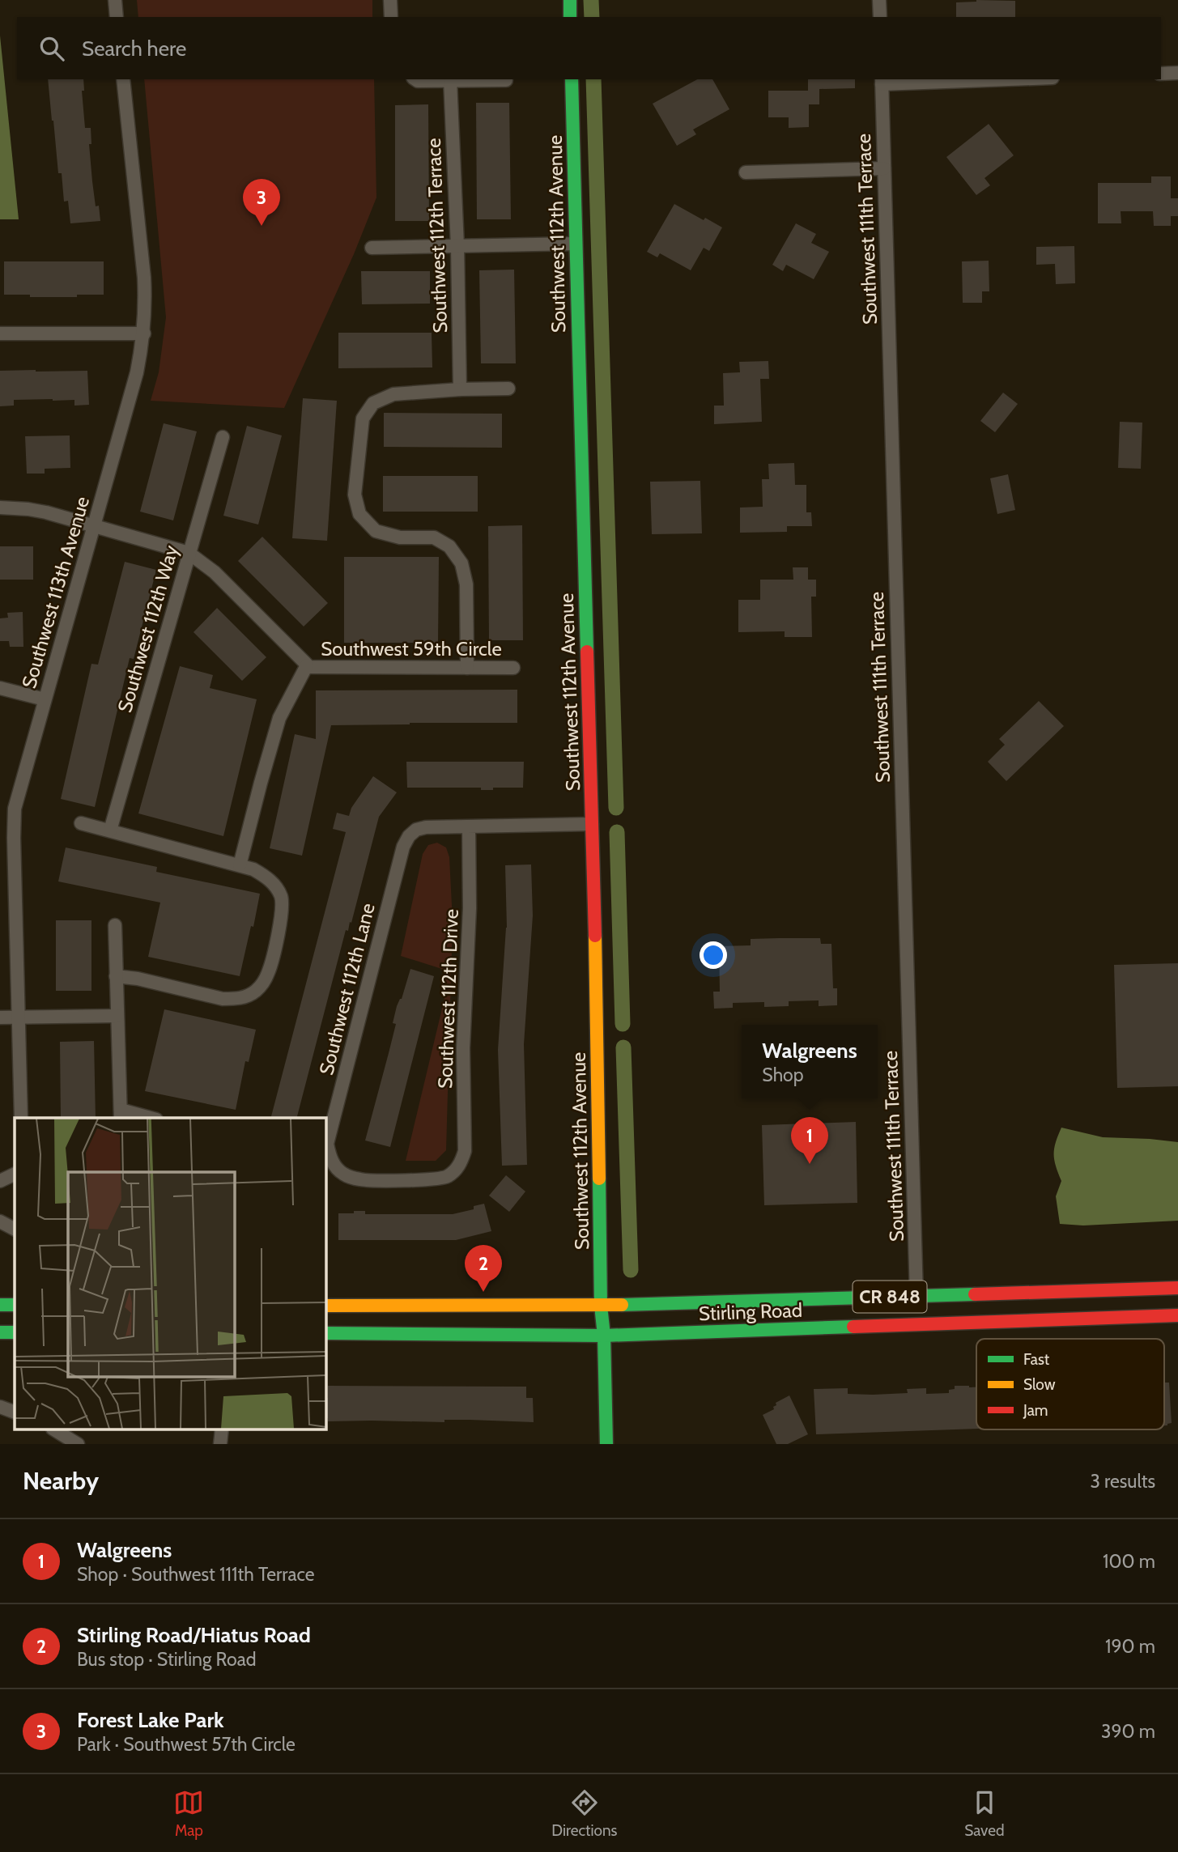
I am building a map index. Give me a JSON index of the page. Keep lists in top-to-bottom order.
{
  "streets": {
    "main road": ["Southwest 112th Avenue", "CR 848", "Stirling Road"],
    "street": [
      "Southwest 111th Terrace",
      "Southwest 112th Terrace",
      "Southwest 113th Avenue",
      "Southwest 112th Way",
      "Southwest 59th Circle",
      "Southwest 112th Lane",
      "Southwest 112th Drive"
    ]
  },
  "crossings": [
    ["Southwest 111th Terrace", "Stirling Road"],
    ["Southwest 112th Avenue", "Stirling Road"],
    ["Southwest 112th Lane", "Southwest 112th Drive"]
  ],
  "legend": ["Fast", "Slow", "Jam"],
  "page": {
    "search": "Search here",
    "pins": ["3", "1", "2"],
    "popup": ["Walgreens", "Shop"],
    "heading": ["Nearby", "3 results"],
    "list": [
      {
        "mark": "1",
        "name": "Walgreens",
        "note": "Shop · Southwest 111th Terrace",
        "value": "100 m"
      },
      {
        "mark": "2",
        "name": "Stirling Road/Hiatus Road",
        "note": "Bus stop · Stirling Road",
        "value": "190 m"
      },
      {
        "mark": "3",
        "name": "Forest Lake Park",
        "note": "Park · Southwest 57th Circle",
        "value": "390 m"
      }
    ],
    "nav": ["Map", "Directions", "Saved"]
  }
}
